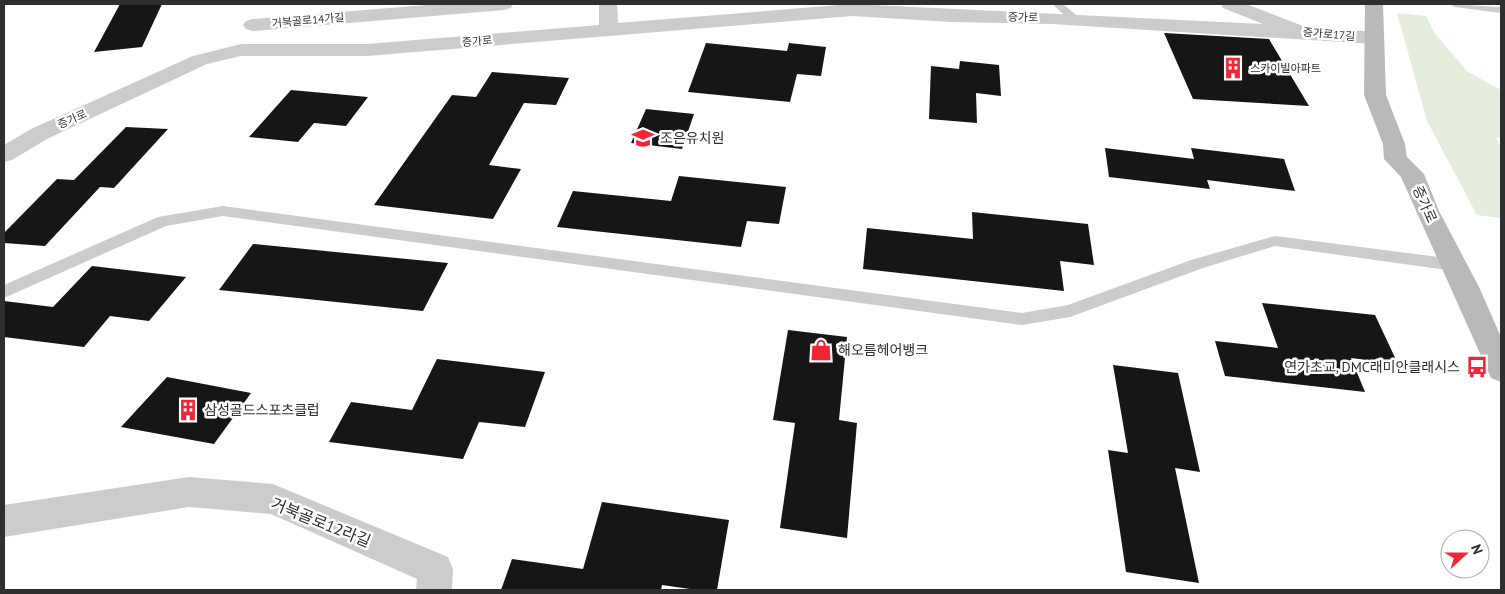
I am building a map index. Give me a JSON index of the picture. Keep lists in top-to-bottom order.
{
  "streets": {
    "main road": ["증가로"],
    "street": ["거북골로14가길", "증가로17길", "거북골로12라길"]
  },
  "crossings": [
    ["증가로", "거북골로14가길"],
    ["증가로", "증가로17길"]
  ],
  "places": {
    "building": ["스카이빌아파트", "삼성골드스포츠클럽"],
    "school or university": ["조은유치원"],
    "shop": ["해오름헤어뱅크"],
    "bus stop": ["연가초교, DMC래미안클래시스"]
  },
  "north": "right"
}
